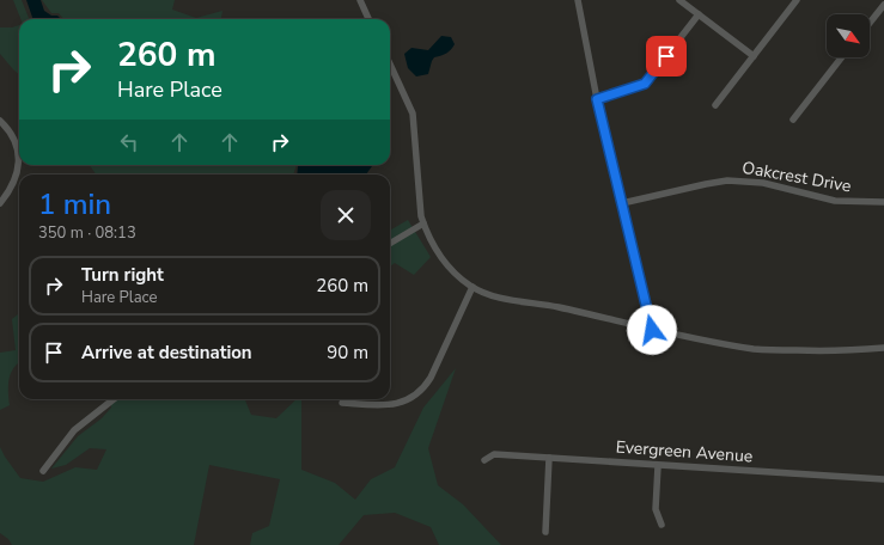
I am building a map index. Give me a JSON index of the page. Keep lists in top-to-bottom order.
{
  "streets": {
    "street": ["Oakcrest Drive", "Evergreen Avenue"]
  },
  "north": "bottom right",
  "page": {
    "turn": ["260 m", "Hare Place"],
    "heading": ["1 min", "350 m · 08:13"],
    "list": [
      {
        "name": "Turn right",
        "note": "Hare Place",
        "value": "260 m"
      },
      {
        "name": "Arrive at destination",
        "value": "90 m"
      }
    ]
  }
}
